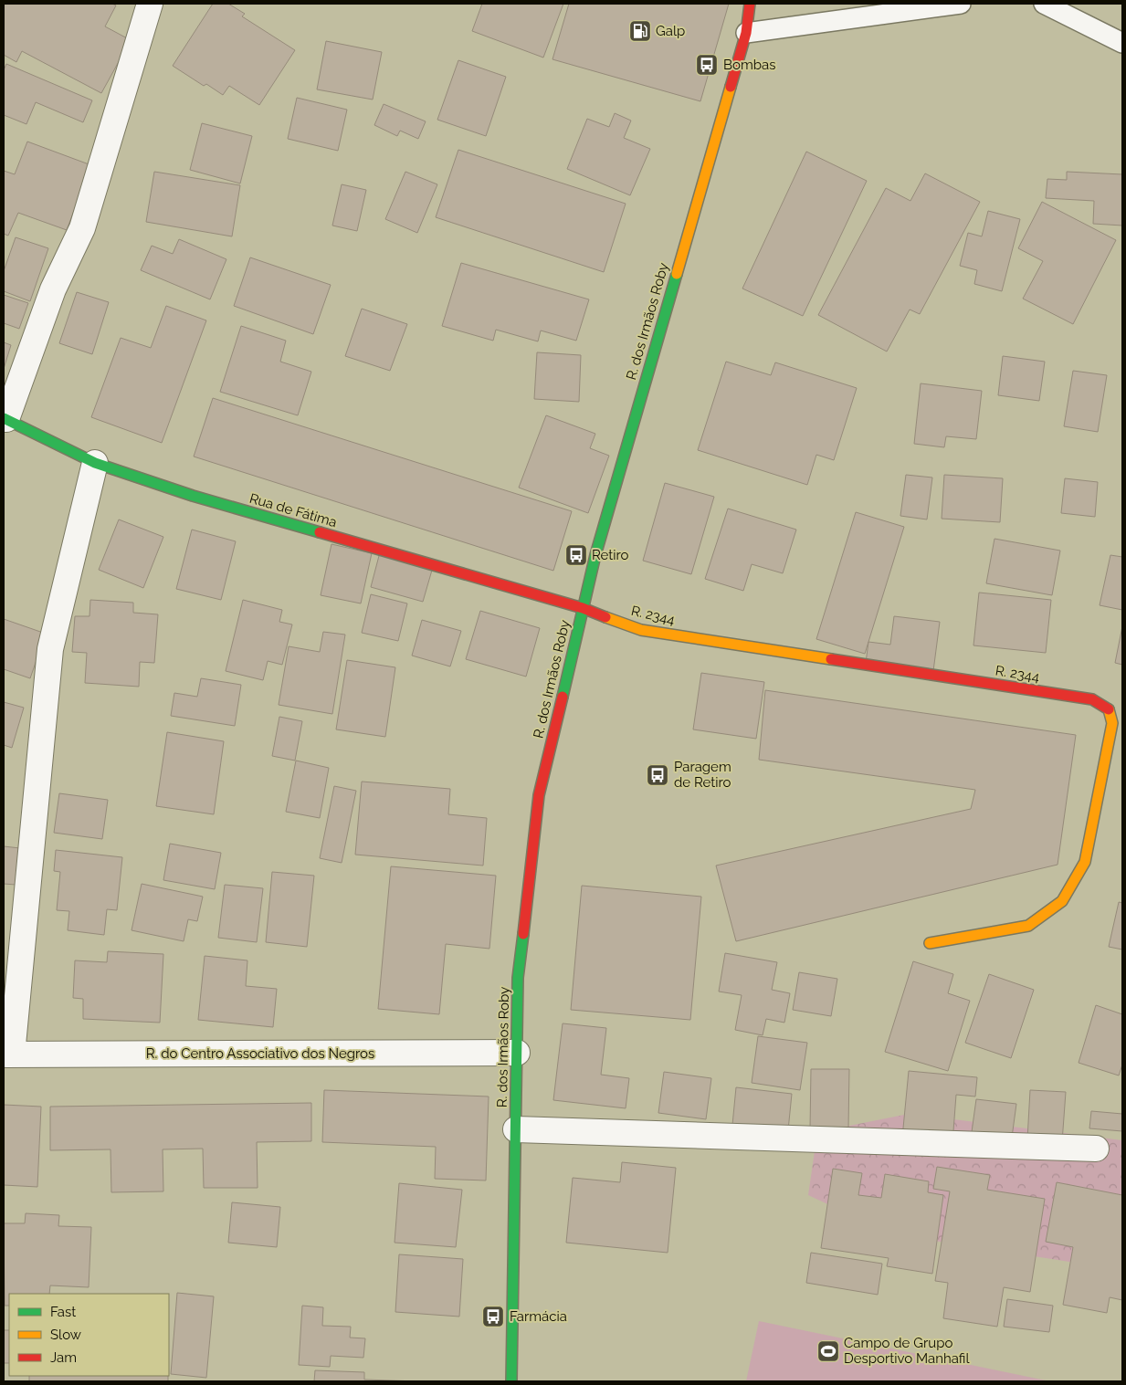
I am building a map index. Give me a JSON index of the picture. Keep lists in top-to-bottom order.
{
  "streets": {
    "street": [
      "R. dos Irmãos Roby",
      "Rua de Fátima",
      "R. 2344",
      "R. do Centro Associativo dos Negros"
    ]
  },
  "crossings": [
    ["R. dos Irmãos Roby", "Rua de Fátima"],
    ["R. dos Irmãos Roby", "R. 2344"],
    ["R. dos Irmãos Roby", "R. do Centro Associativo dos Negros"],
    ["Rua de Fátima", "R. 2344"]
  ],
  "places": {
    "fuel station": ["Galp"],
    "bus stop": [
      "Bombas",
      "Retiro",
      "Paragem de Retiro",
      "Farmácia"
    ],
    "sports": ["Campo de Grupo Desportivo Manhafil"]
  },
  "legend": ["Fast", "Slow", "Jam"]
}
